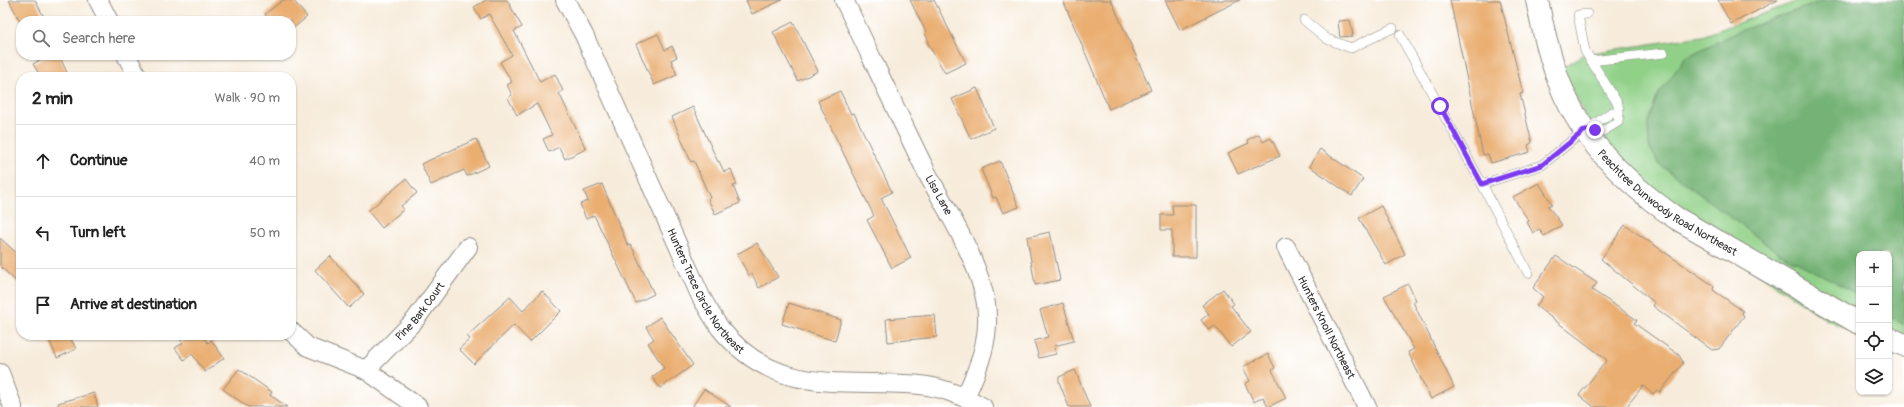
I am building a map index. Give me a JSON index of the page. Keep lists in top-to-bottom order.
{
  "streets": {
    "street": [
      "Lisa Lane",
      "Peachtree Dunwoody Road Northeast",
      "Hunters Trace Circle Northeast",
      "Pine Bark Court",
      "Hunters Knoll Northeast"
    ]
  },
  "crossings": [
    ["Lisa Lane", "Hunters Trace Circle Northeast"]
  ],
  "page": {
    "search": "Search here",
    "heading": ["2 min", "Walk · 90 m"],
    "list": [
      ["Continue", "40 m"],
      ["Turn left", "50 m"],
      "Arrive at destination"
    ],
    "map_buttons": ["+", "−"]
  }
}
